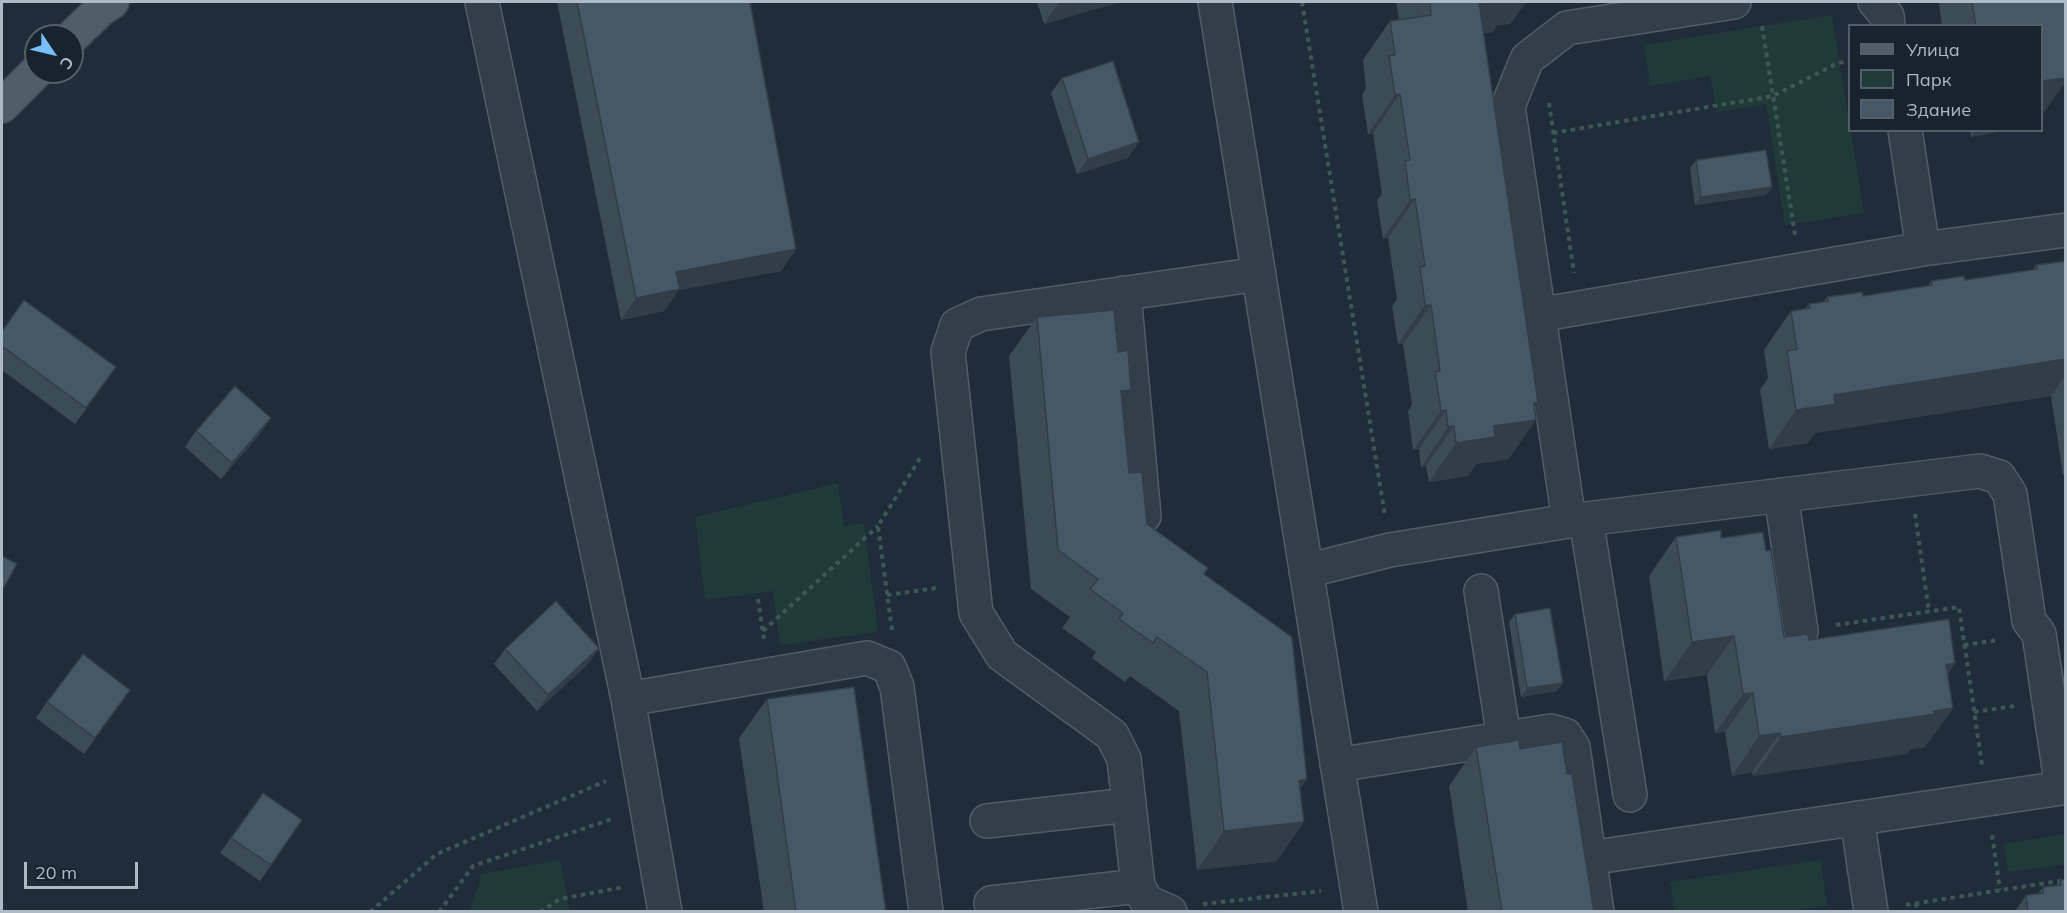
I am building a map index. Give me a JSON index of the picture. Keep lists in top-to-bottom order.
{
  "legend": ["Улица", "Парк", "Здание"],
  "scale_bar": "20 m",
  "north": "bottom right"
}
